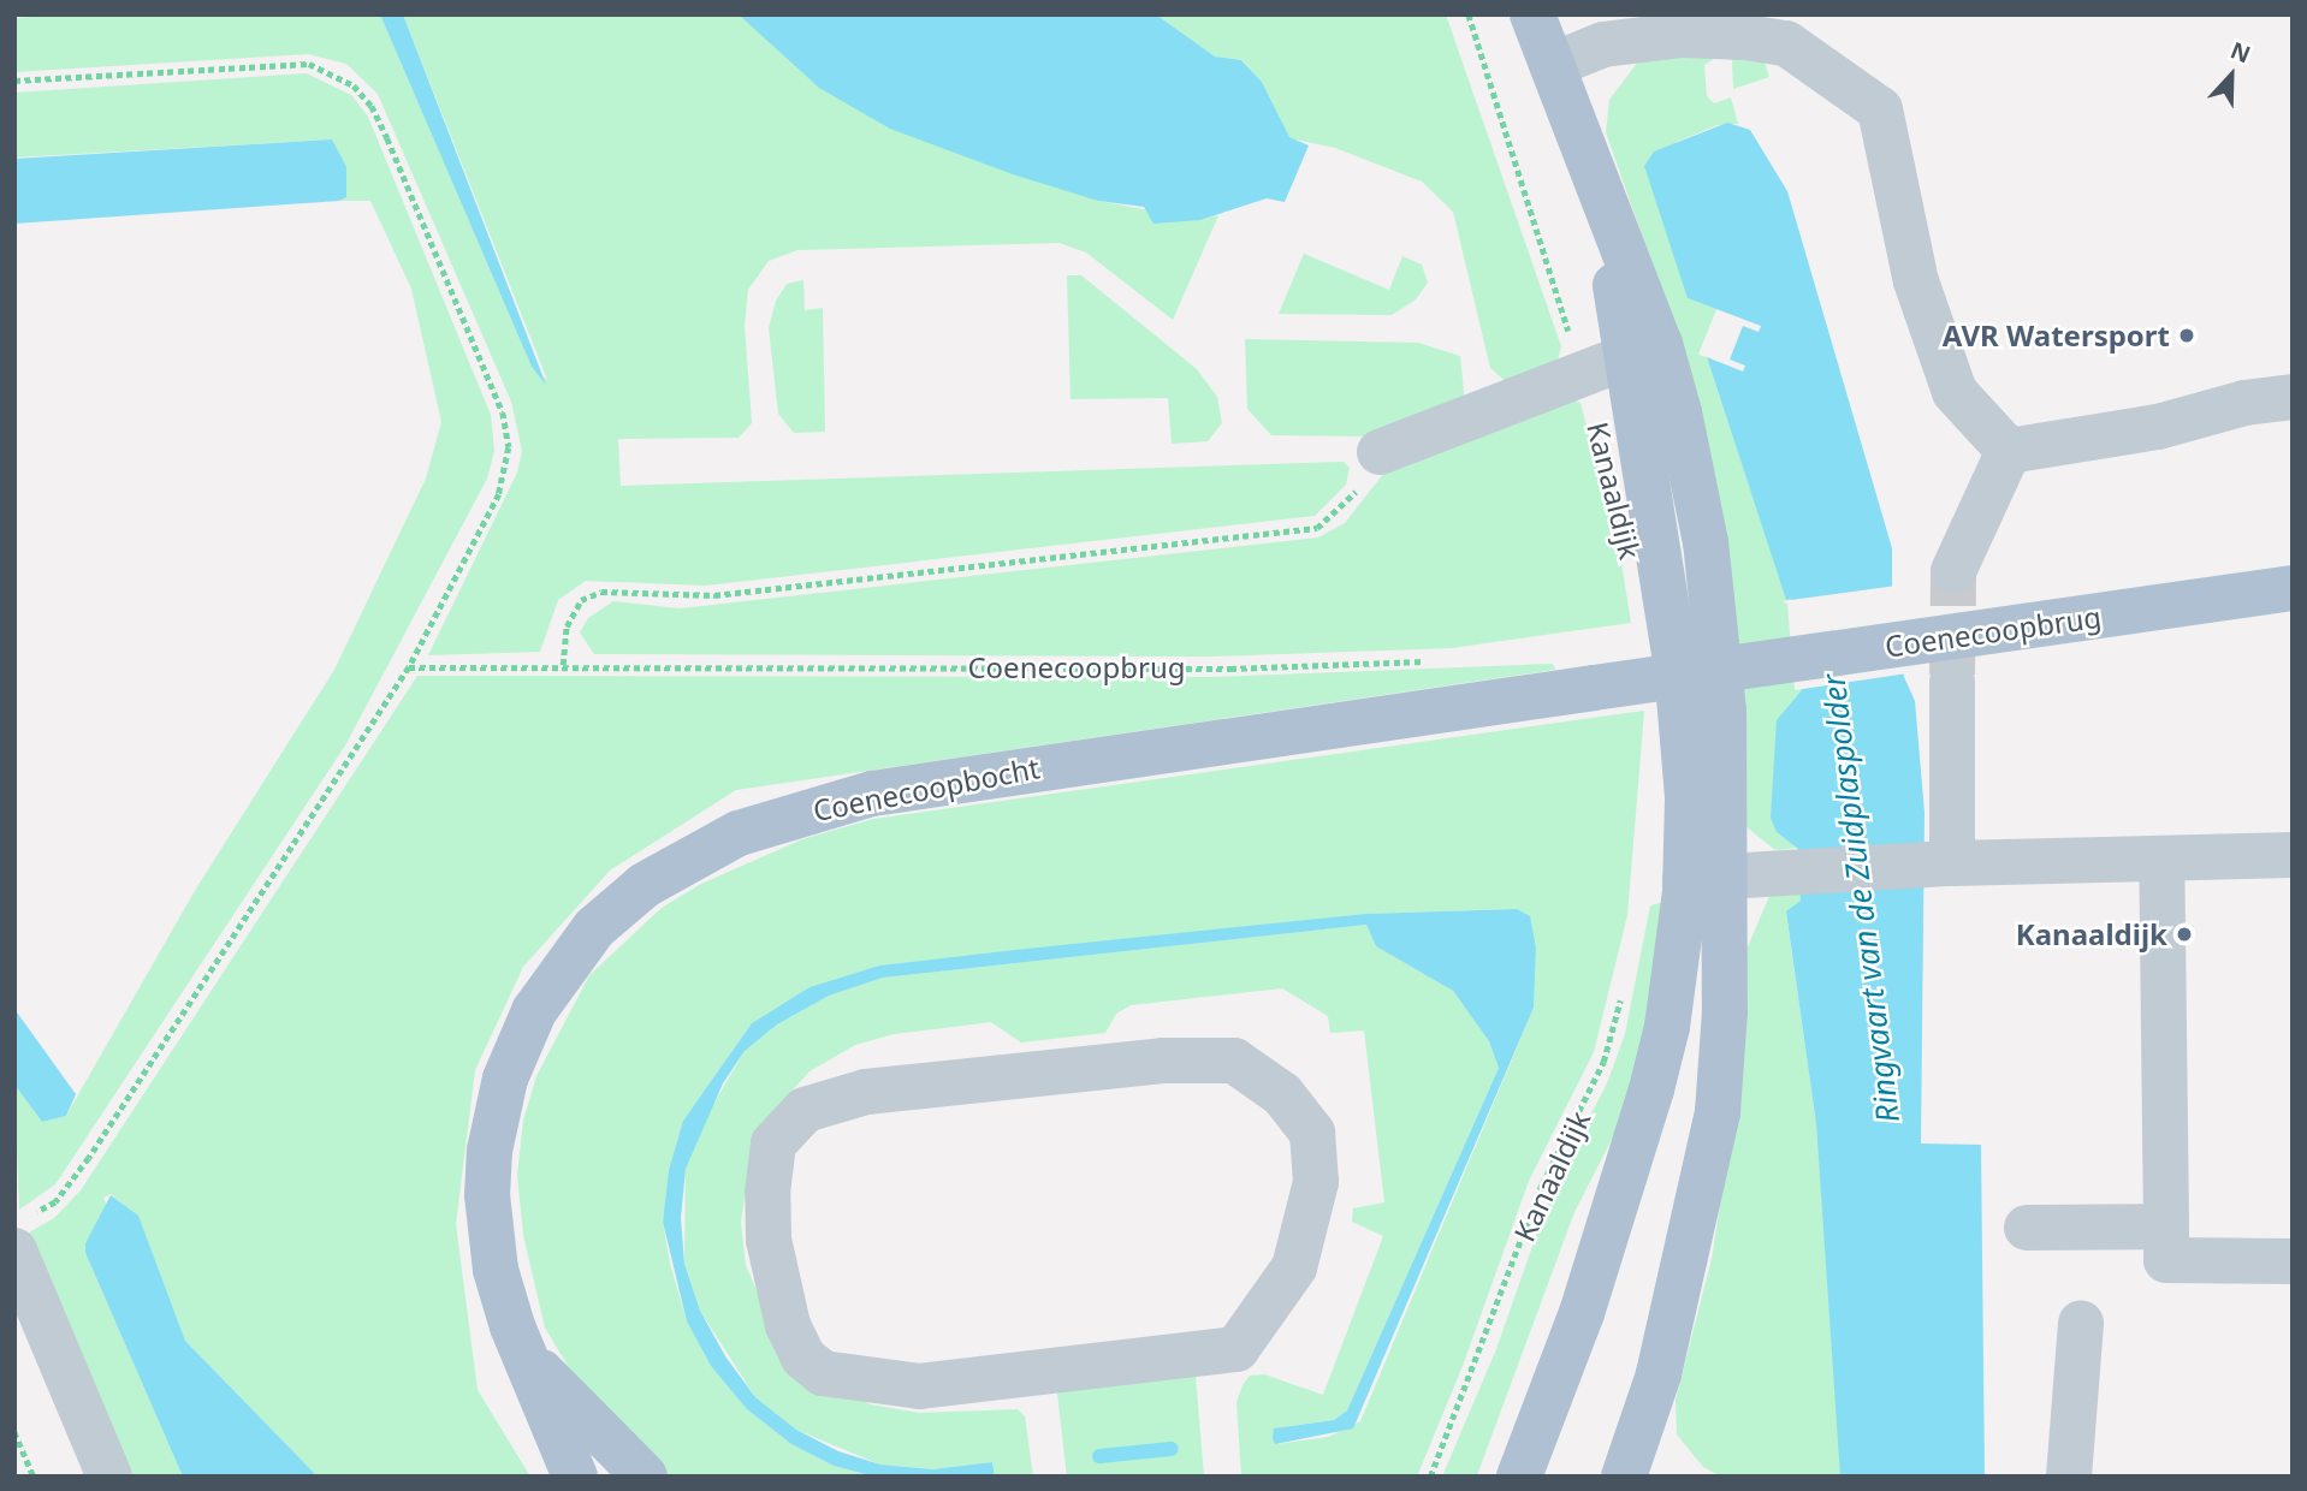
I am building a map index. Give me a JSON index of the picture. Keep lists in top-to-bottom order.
{
  "streets": {
    "main road": ["Kanaaldijk", "Coenecoopbrug", "Coenecoopbocht"]
  },
  "crossings": [
    ["Coenecoopbrug", "Coenecoopbocht"]
  ],
  "water": ["Ringvaart van de Zuidplaspolder"],
  "places": ["AVR Watersport", "Kanaaldijk"],
  "north": "top"
}
